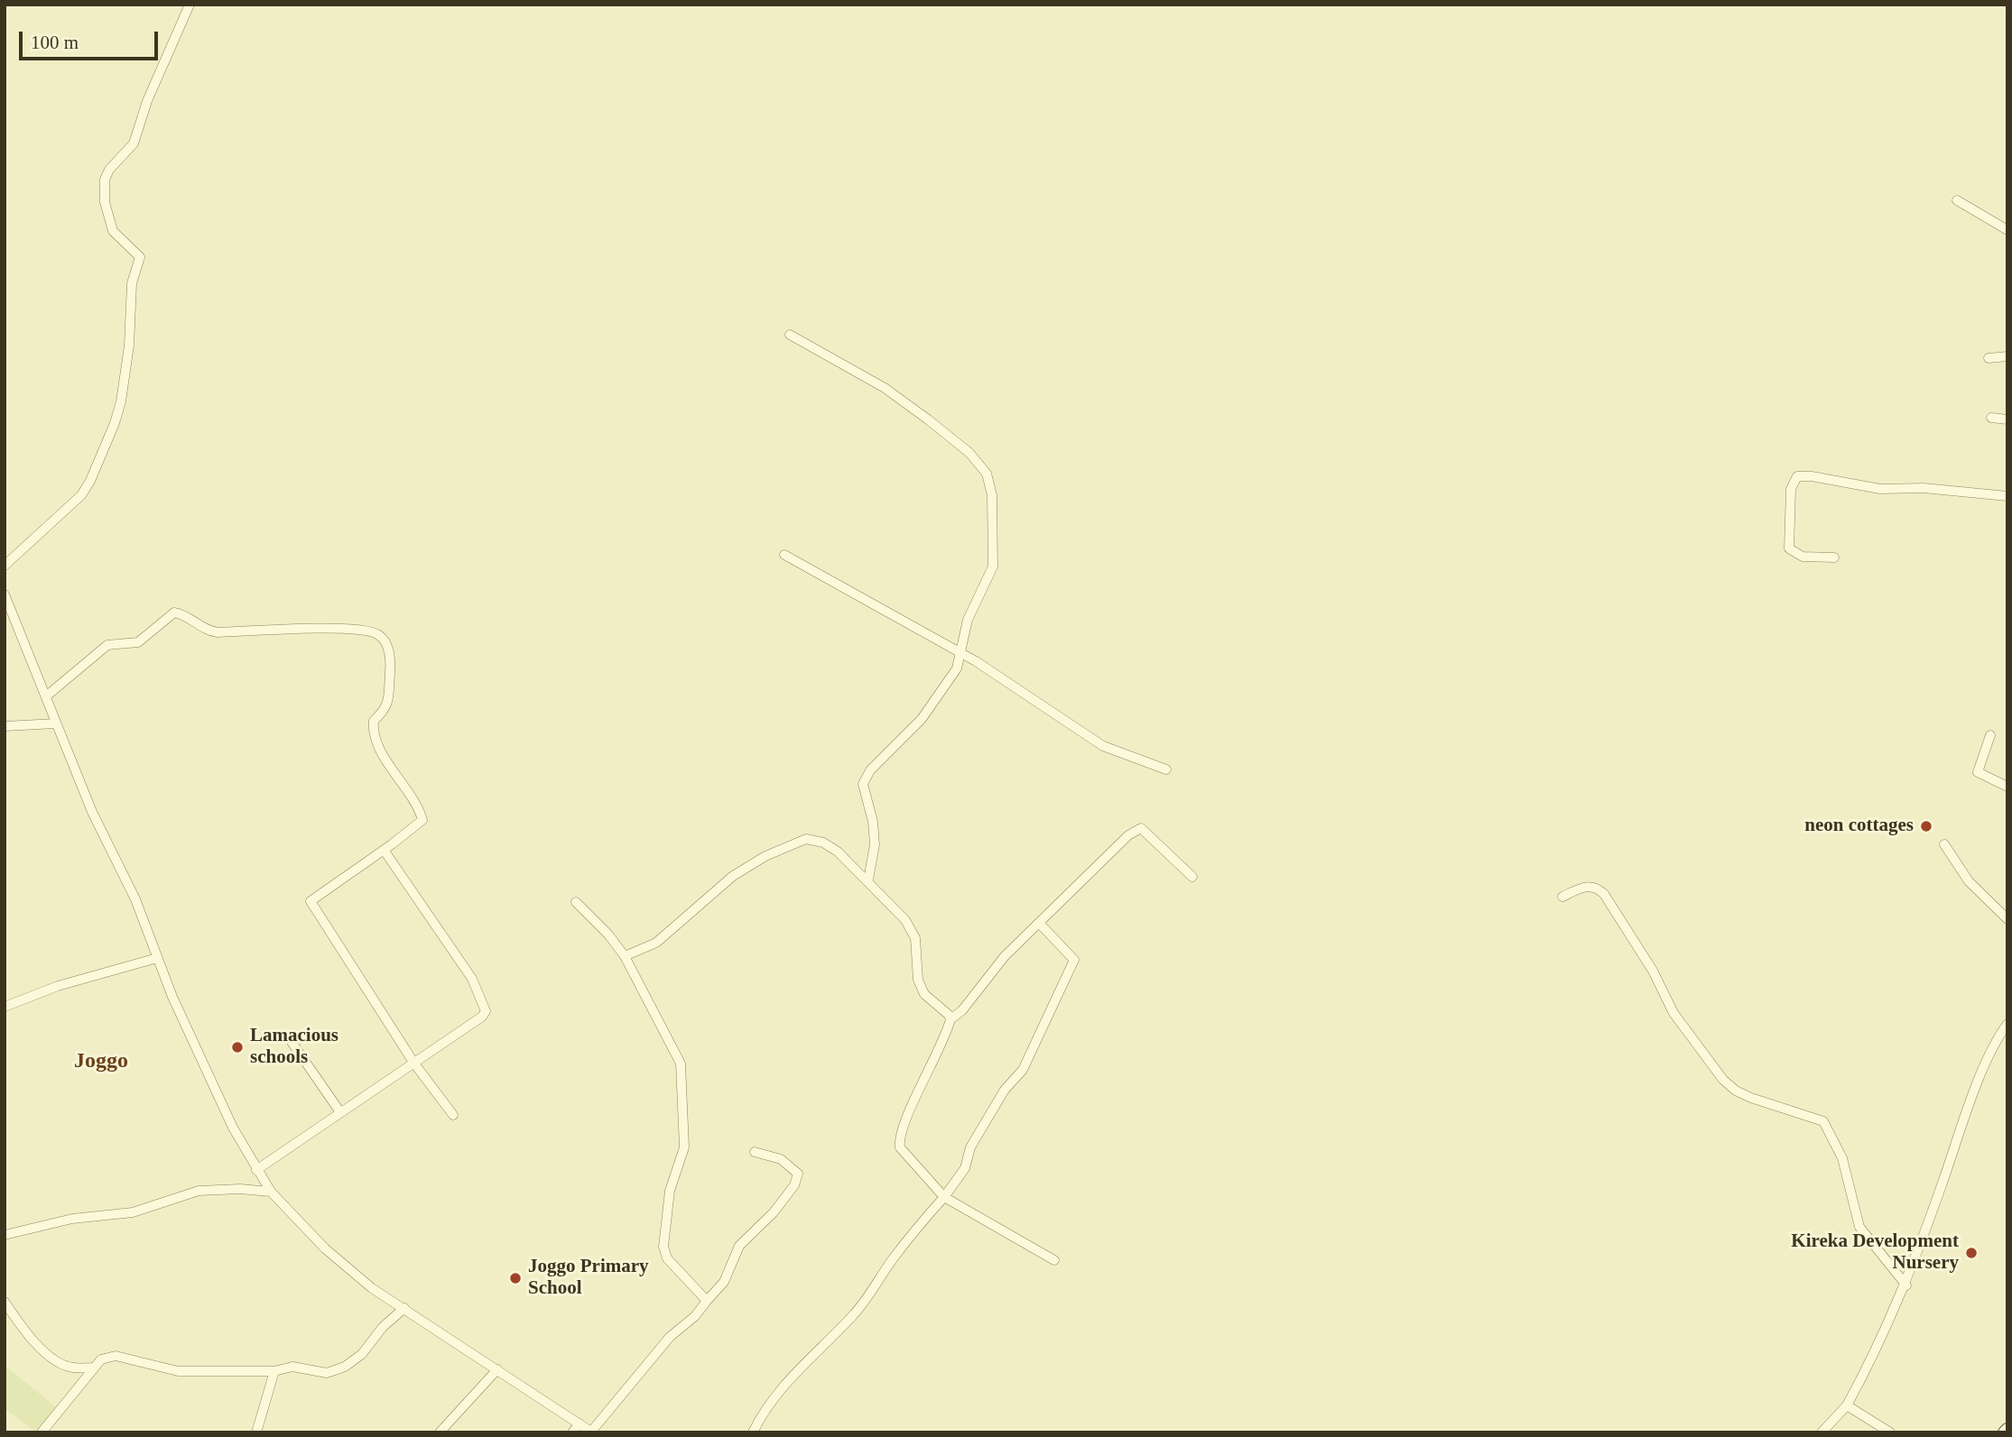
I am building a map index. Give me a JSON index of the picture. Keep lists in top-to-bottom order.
{
  "districts": ["Joggo"],
  "places": [
    "neon cottages",
    "Lamacious schools",
    "Kireka Development Nursery",
    "Joggo Primary School"
  ],
  "scale_bar": "100 m"
}
